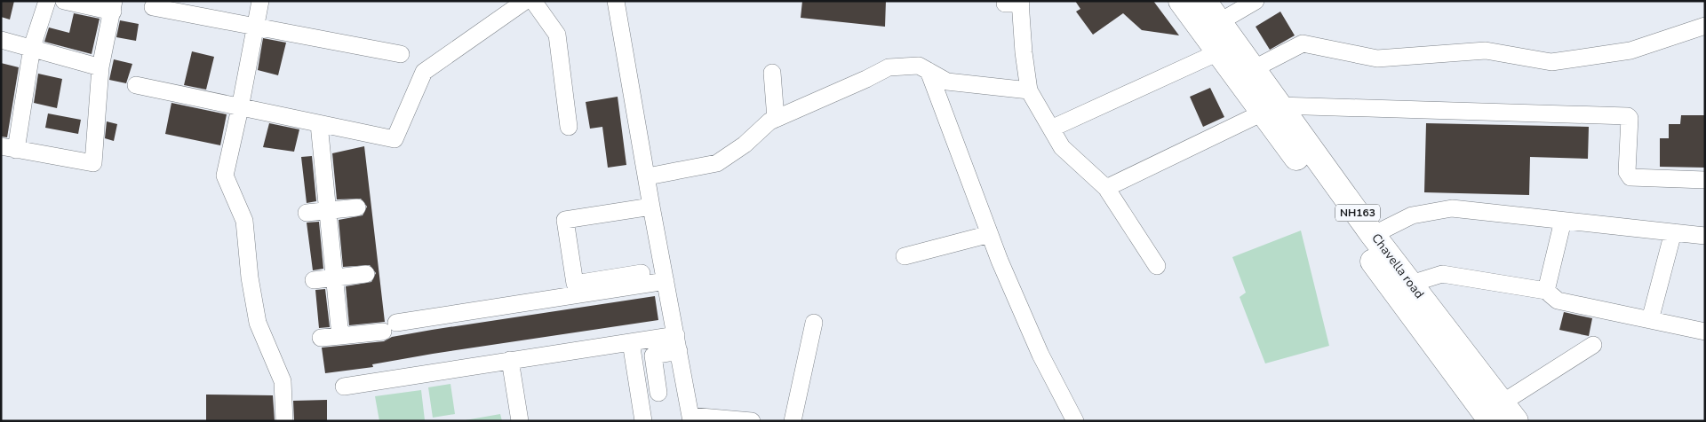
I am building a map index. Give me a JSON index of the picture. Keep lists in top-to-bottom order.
{
  "streets": {
    "highway": ["NH163", "Chavella road"]
  }
}
